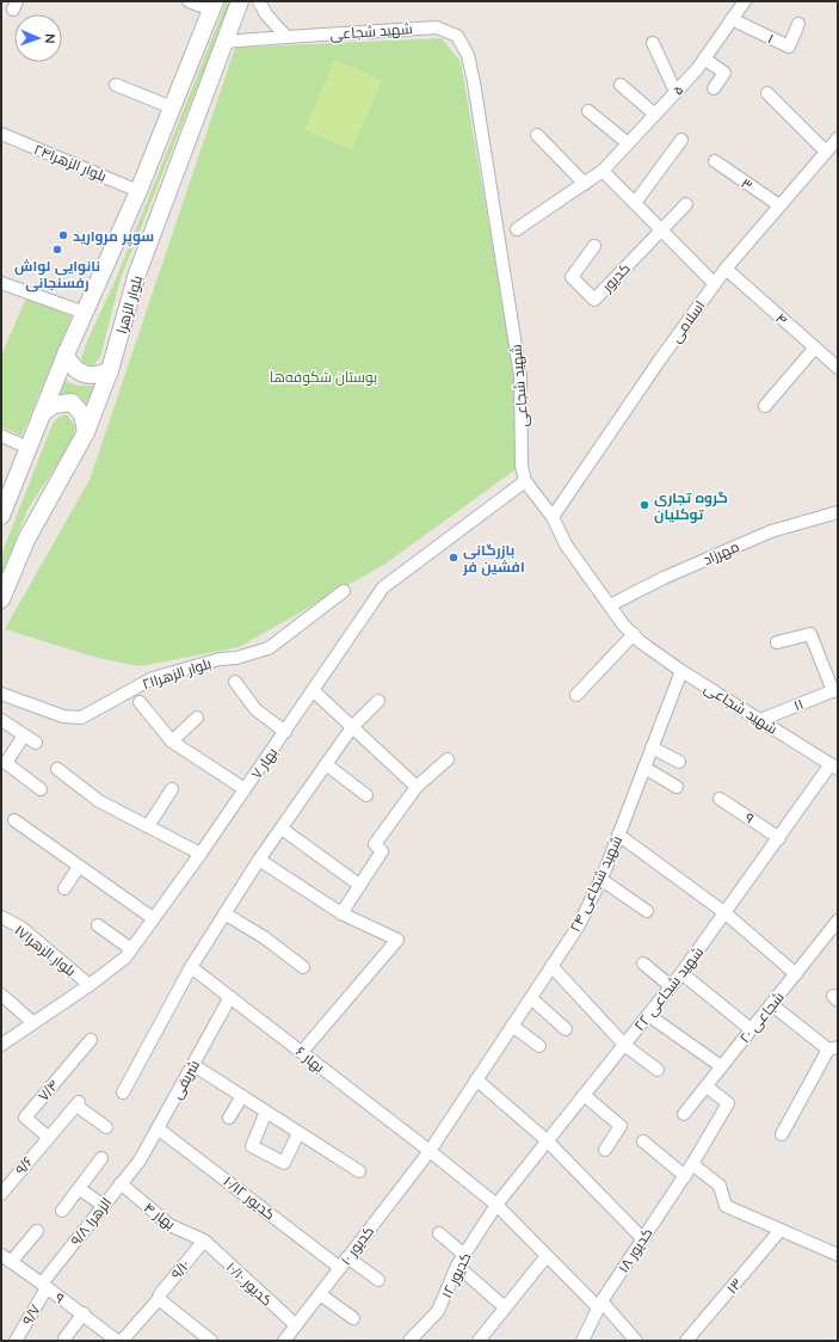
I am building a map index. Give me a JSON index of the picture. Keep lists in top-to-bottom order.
{
  "streets": {
    "main road": ["بلوار الزهرا"],
    "street": [
      "شهید شجاعی",
      "۱",
      "۵",
      "بلوار الزهرا۲۴",
      "۳",
      "کدیور",
      "۴",
      "اسلامی",
      "مهرزاد",
      "بلوار الزهرا۲۱",
      "۱۱",
      "بهار ۷",
      "۹",
      "شهید شجاعی ۲۴",
      "بلوار الزهرا۱۷",
      "شهید شجاعی ۲۲",
      "شجاعی ۲۰",
      "بهار ۶",
      "شریفی",
      "۷/۴",
      "۹/۶",
      "کدیور ۱۰/۱۲",
      "بهار ۴",
      "الزهرا ۹/۸",
      "کدیور ۱۰",
      "کدیور ۱۸",
      "۹/۱۰",
      "کدیور ۱۲",
      "کدیور ۱۰/۱۰",
      "۱۳",
      "۹/۷"
    ]
  },
  "crossings": [
    ["شهید شجاعی", "بلوار الزهرا"],
    ["شهید شجاعی", "اسلامی"],
    ["شهید شجاعی", "مهرزاد"],
    ["شهید شجاعی", "۱۱"],
    ["شهید شجاعی", "بهار ۷"],
    ["شهید شجاعی", "شهید شجاعی ۲۴"],
    ["شهید شجاعی", "شهید شجاعی ۲۲"],
    ["۱", "۵"],
    ["۳", "اسلامی"],
    ["۴", "اسلامی"],
    ["بهار ۷", "بلوار الزهرا۱۷"],
    ["۹", "شهید شجاعی ۲۲"],
    ["۹", "الزهرا ۹/۸"],
    ["۹", "۹/۷"],
    ["شهید شجاعی ۲۴", "بهار ۶"],
    ["شهید شجاعی ۲۴", "کدیور ۱۰"],
    ["شهید شجاعی ۲۲", "بهار ۶"],
    ["شهید شجاعی ۲۲", "کدیور ۱۲"],
    ["شجاعی ۲۰", "کدیور ۱۸"],
    ["بهار ۶", "شریفی"],
    ["بهار ۶", "کدیور ۱۰"],
    ["بهار ۶", "کدیور ۱۸"],
    ["بهار ۶", "کدیور ۱۲"],
    ["شریفی", "کدیور ۱۰/۱۲"],
    ["شریفی", "الزهرا ۹/۸"],
    ["۷/۴", "۹/۶"],
    ["کدیور ۱۰/۱۲", "کدیور ۱۰"],
    ["بهار ۴", "الزهرا ۹/۸"],
    ["بهار ۴", "۹/۱۰"],
    ["بهار ۴", "کدیور ۱۰/۱۰"],
    ["الزهرا ۹/۸", "۹/۷"],
    ["کدیور ۱۰", "کدیور ۱۰/۱۰"],
    ["۹/۱۰", "کدیور ۱۰/۱۰"]
  ],
  "parks": ["بوستان شکوفه‌ها"],
  "places": [
    "سوپر مروارید",
    "نانوایی لواش رفسنجانی",
    "گروه تجاری توکلیان",
    "بازرگانی افشین فر"
  ],
  "north": "right"
}
